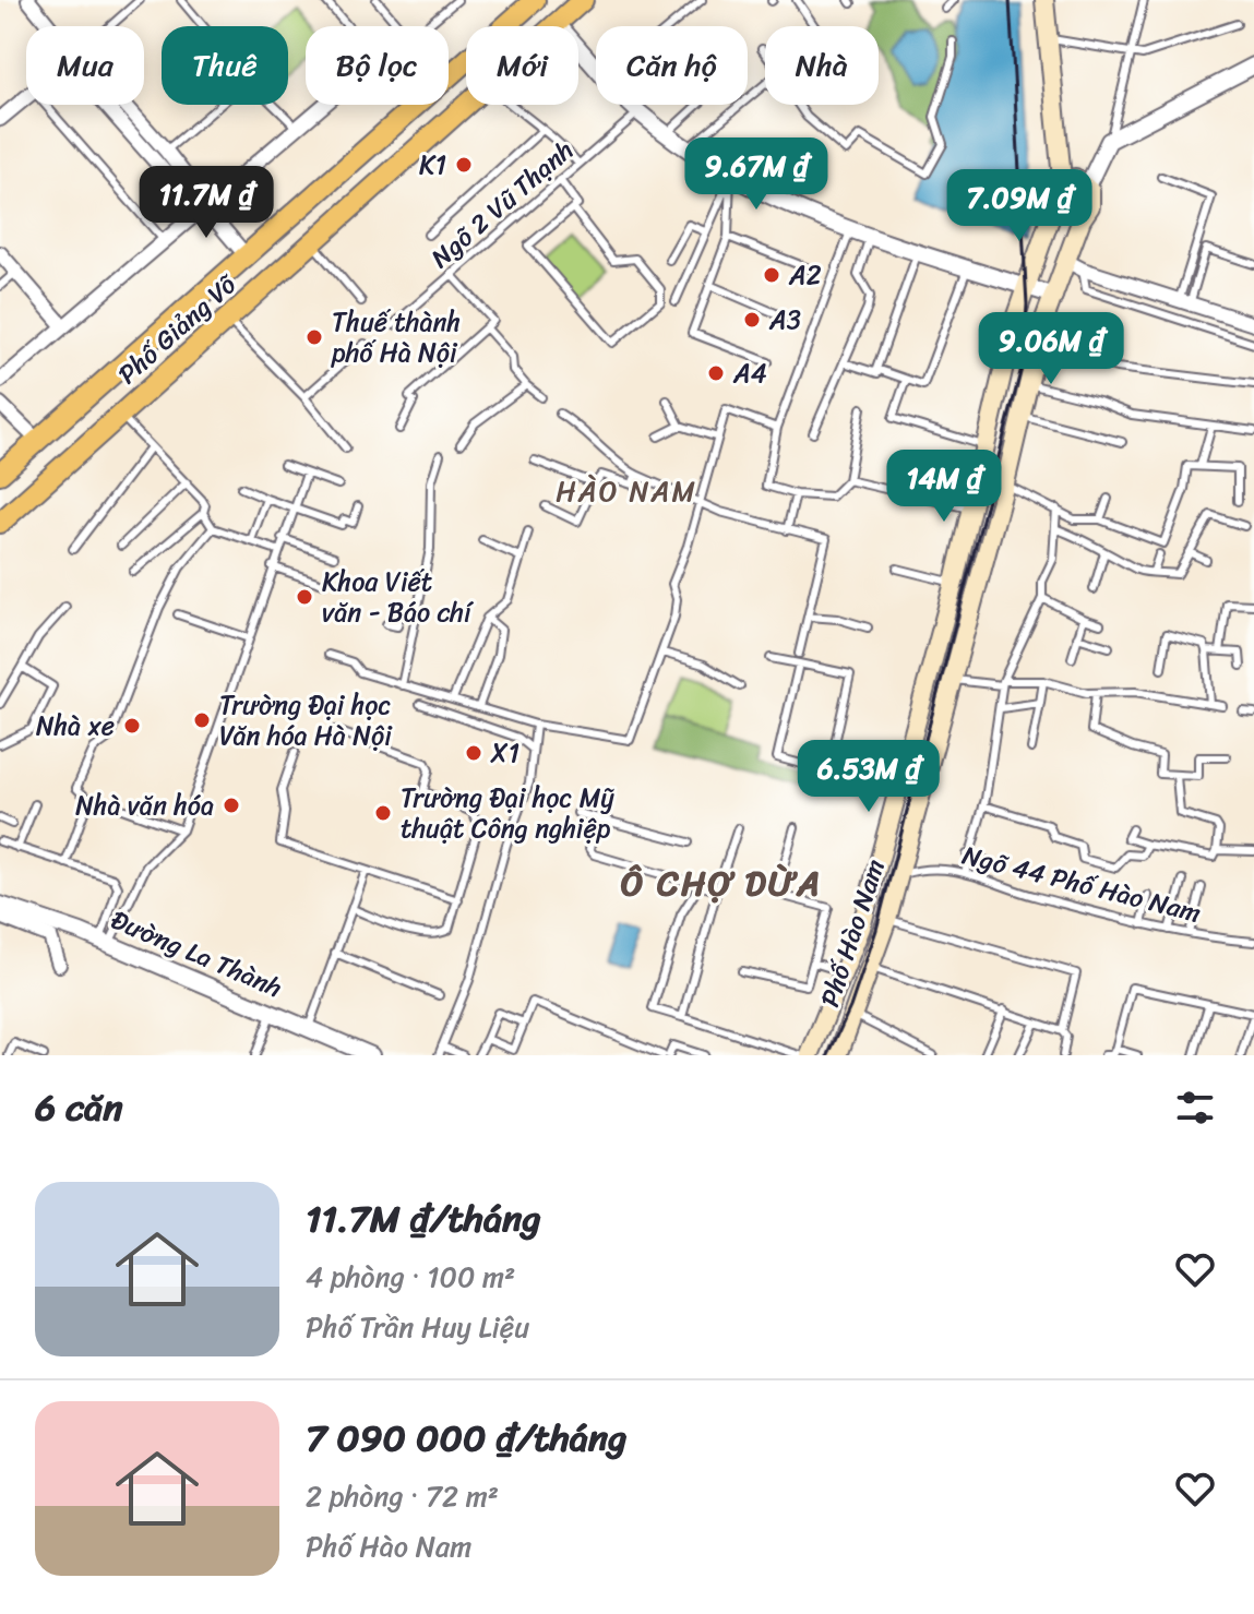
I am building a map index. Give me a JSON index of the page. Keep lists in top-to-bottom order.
{
  "streets": {
    "main road": ["Phố Giảng Võ", "Phố Hào Nam"],
    "street": ["Đường La Thành"],
    "lane": ["Ngõ 2 Vũ Thạnh", "Ngõ 44 Phố Hào Nam"]
  },
  "crossings": [
    ["Ngõ 44 Phố Hào Nam", "Phố Hào Nam"]
  ],
  "districts": ["HÀO NAM", "Ô CHỢ DỪA"],
  "places": [
    "K1",
    "A2",
    "A3",
    "Thuế thành phố Hà Nội",
    "A4",
    "Khoa Viết văn - Báo chí",
    "Trường Đại học Văn hóa Hà Nội",
    "Nhà xe",
    "X1",
    "Nhà văn hóa",
    "Trường Đại học Mỹ thuật Công nghiệp"
  ],
  "page": {
    "chip": [
      "Mua",
      "Thuê",
      "Bộ lọc",
      "Mới",
      "Căn hộ",
      "Nhà"
    ],
    "price": [
      "9.67M ₫",
      "11.7M ₫",
      "7.09M ₫",
      "9.06M ₫",
      "14M ₫",
      "6.53M ₫"
    ],
    "heading": "6 căn",
    "list": [
      {
        "name": "11.7M ₫/tháng",
        "note": "4 phòng · 100 m² · Phố Trần Huy Liệu"
      },
      {
        "name": "7 090 000 ₫/tháng",
        "note": "2 phòng · 72 m² · Phố Hào Nam"
      }
    ]
  }
}
